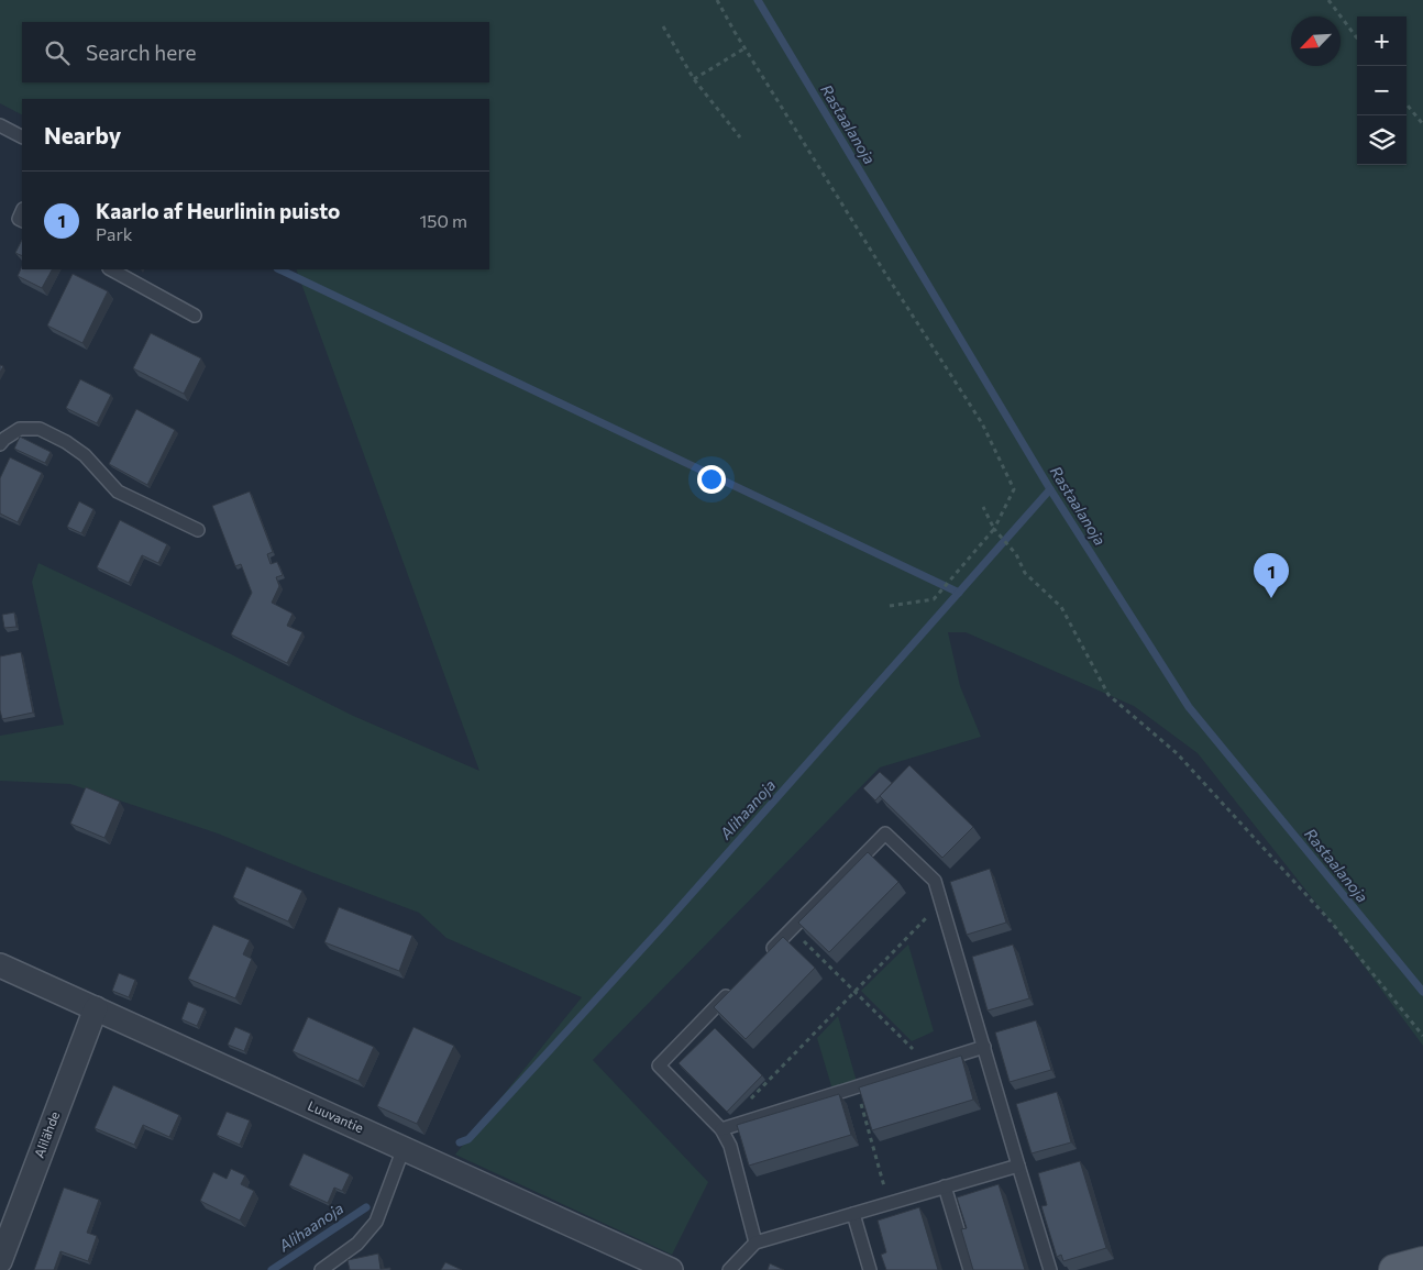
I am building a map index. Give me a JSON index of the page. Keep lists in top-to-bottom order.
{
  "streets": {
    "street": ["Luuvantie", "Alilähde"]
  },
  "crossings": [
    ["Luuvantie", "Alilähde"]
  ],
  "water": ["Rastaalanoja", "Alihaanoja"],
  "north": "bottom left",
  "page": {
    "map_buttons": ["+", "−"],
    "search": "Search here",
    "heading": "Nearby",
    "list": [
      {
        "mark": "1",
        "name": "Kaarlo af Heurlinin puisto",
        "note": "Park",
        "value": "150 m"
      }
    ],
    "pins": "1"
  }
}
